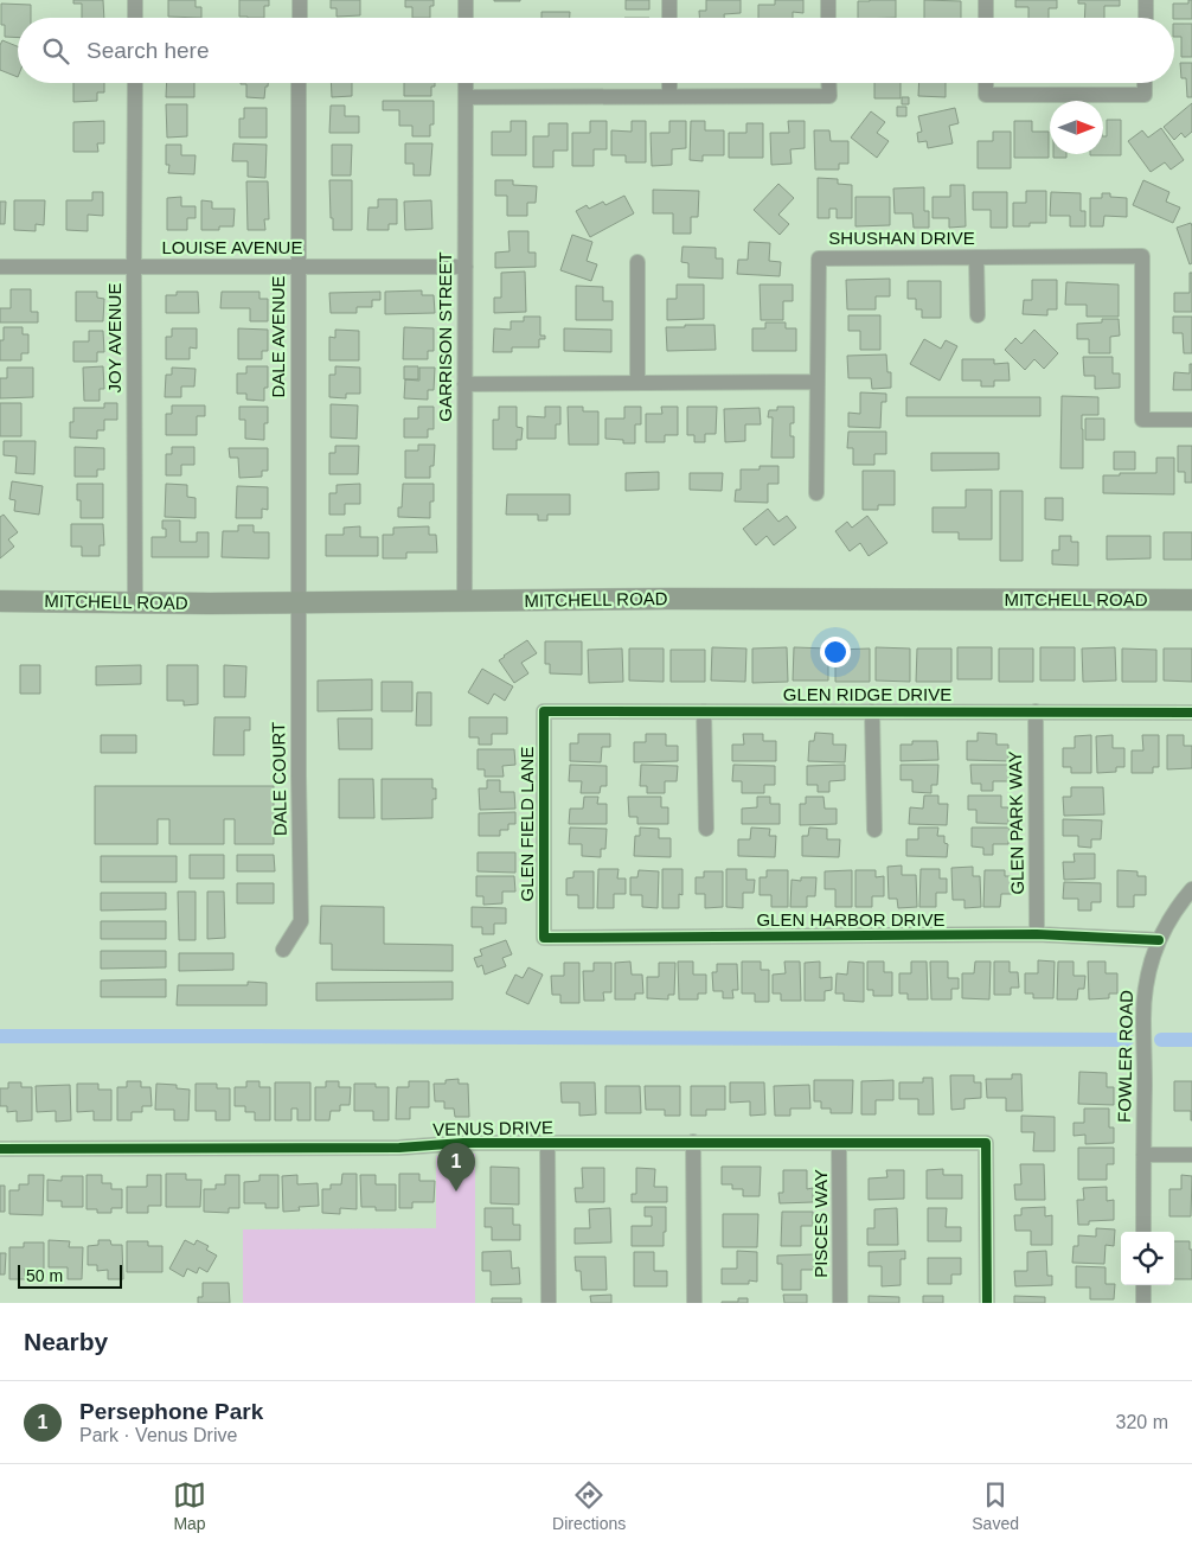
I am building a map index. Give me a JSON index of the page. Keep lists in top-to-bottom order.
{
  "streets": {
    "main road": ["MITCHELL ROAD"],
    "street": [
      "SHUSHAN DRIVE",
      "LOUISE AVENUE",
      "DALE AVENUE",
      "GARRISON STREET",
      "JOY AVENUE",
      "GLEN RIDGE DRIVE",
      "DALE COURT",
      "GLEN PARK WAY",
      "GLEN FIELD LANE",
      "GLEN HARBOR DRIVE",
      "FOWLER ROAD",
      "VENUS DRIVE",
      "PISCES WAY"
    ]
  },
  "crossings": [
    ["LOUISE AVENUE", "DALE AVENUE"],
    ["LOUISE AVENUE", "GARRISON STREET"],
    ["LOUISE AVENUE", "JOY AVENUE"],
    ["DALE AVENUE", "MITCHELL ROAD"],
    ["DALE AVENUE", "DALE COURT"],
    ["GARRISON STREET", "MITCHELL ROAD"],
    ["JOY AVENUE", "MITCHELL ROAD"],
    ["MITCHELL ROAD", "DALE COURT"],
    ["GLEN RIDGE DRIVE", "GLEN PARK WAY"],
    ["GLEN RIDGE DRIVE", "GLEN FIELD LANE"],
    ["GLEN PARK WAY", "GLEN HARBOR DRIVE"],
    ["GLEN FIELD LANE", "GLEN HARBOR DRIVE"],
    ["GLEN HARBOR DRIVE", "FOWLER ROAD"],
    ["VENUS DRIVE", "PISCES WAY"]
  ],
  "scale_bar": "50 m",
  "north": "right",
  "page": {
    "search": "Search here",
    "pins": "1",
    "scale": "50 m",
    "heading": "Nearby",
    "list": [
      {
        "mark": "1",
        "name": "Persephone Park",
        "note": "Park · Venus Drive",
        "value": "320 m"
      }
    ],
    "nav": ["Map", "Directions", "Saved"]
  }
}
